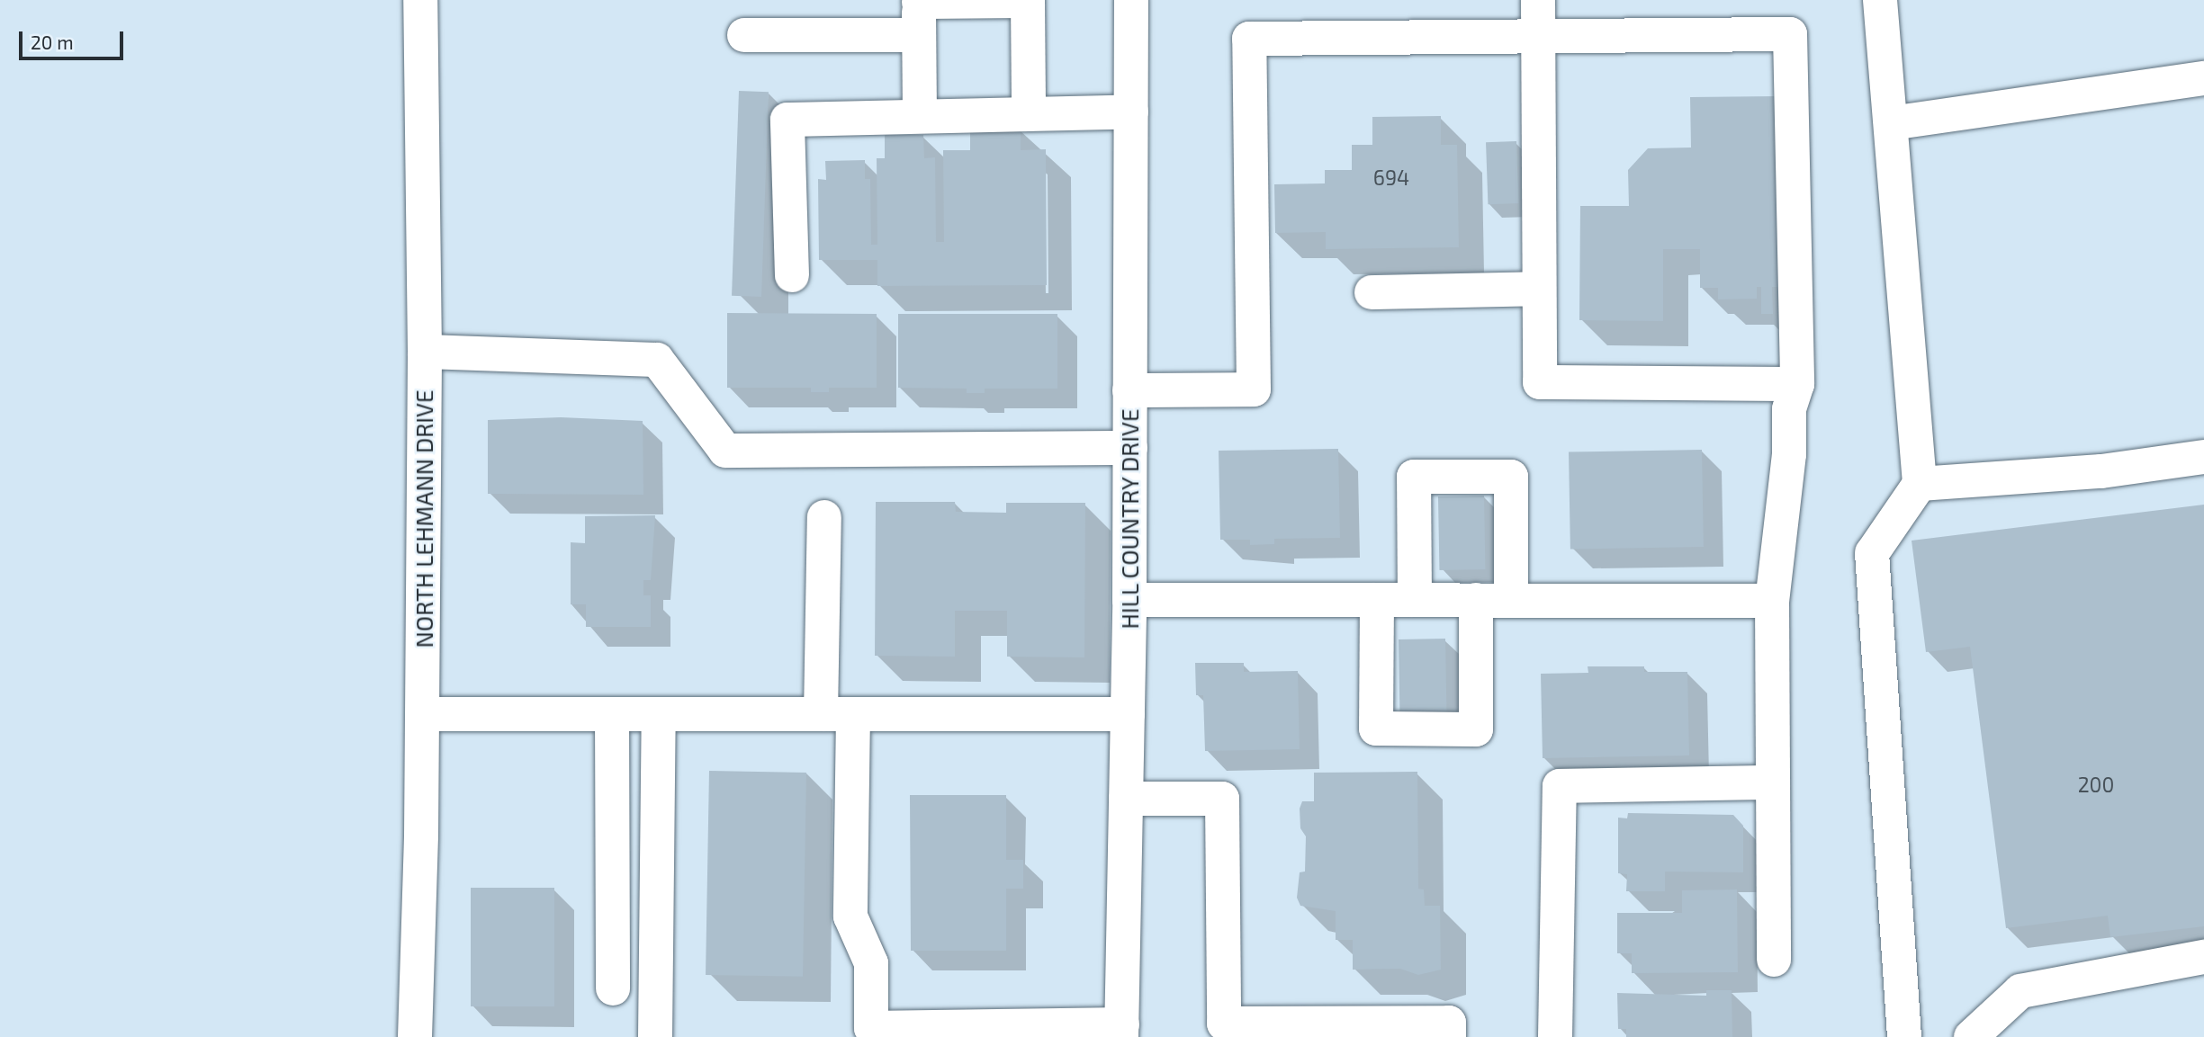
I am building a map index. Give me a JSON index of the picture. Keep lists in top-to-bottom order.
{
  "streets": {
    "street": ["NORTH LEHMANN DRIVE", "HILL COUNTRY DRIVE"]
  },
  "house_numbers": ["694", "200"],
  "scale_bar": "20 m"
}
